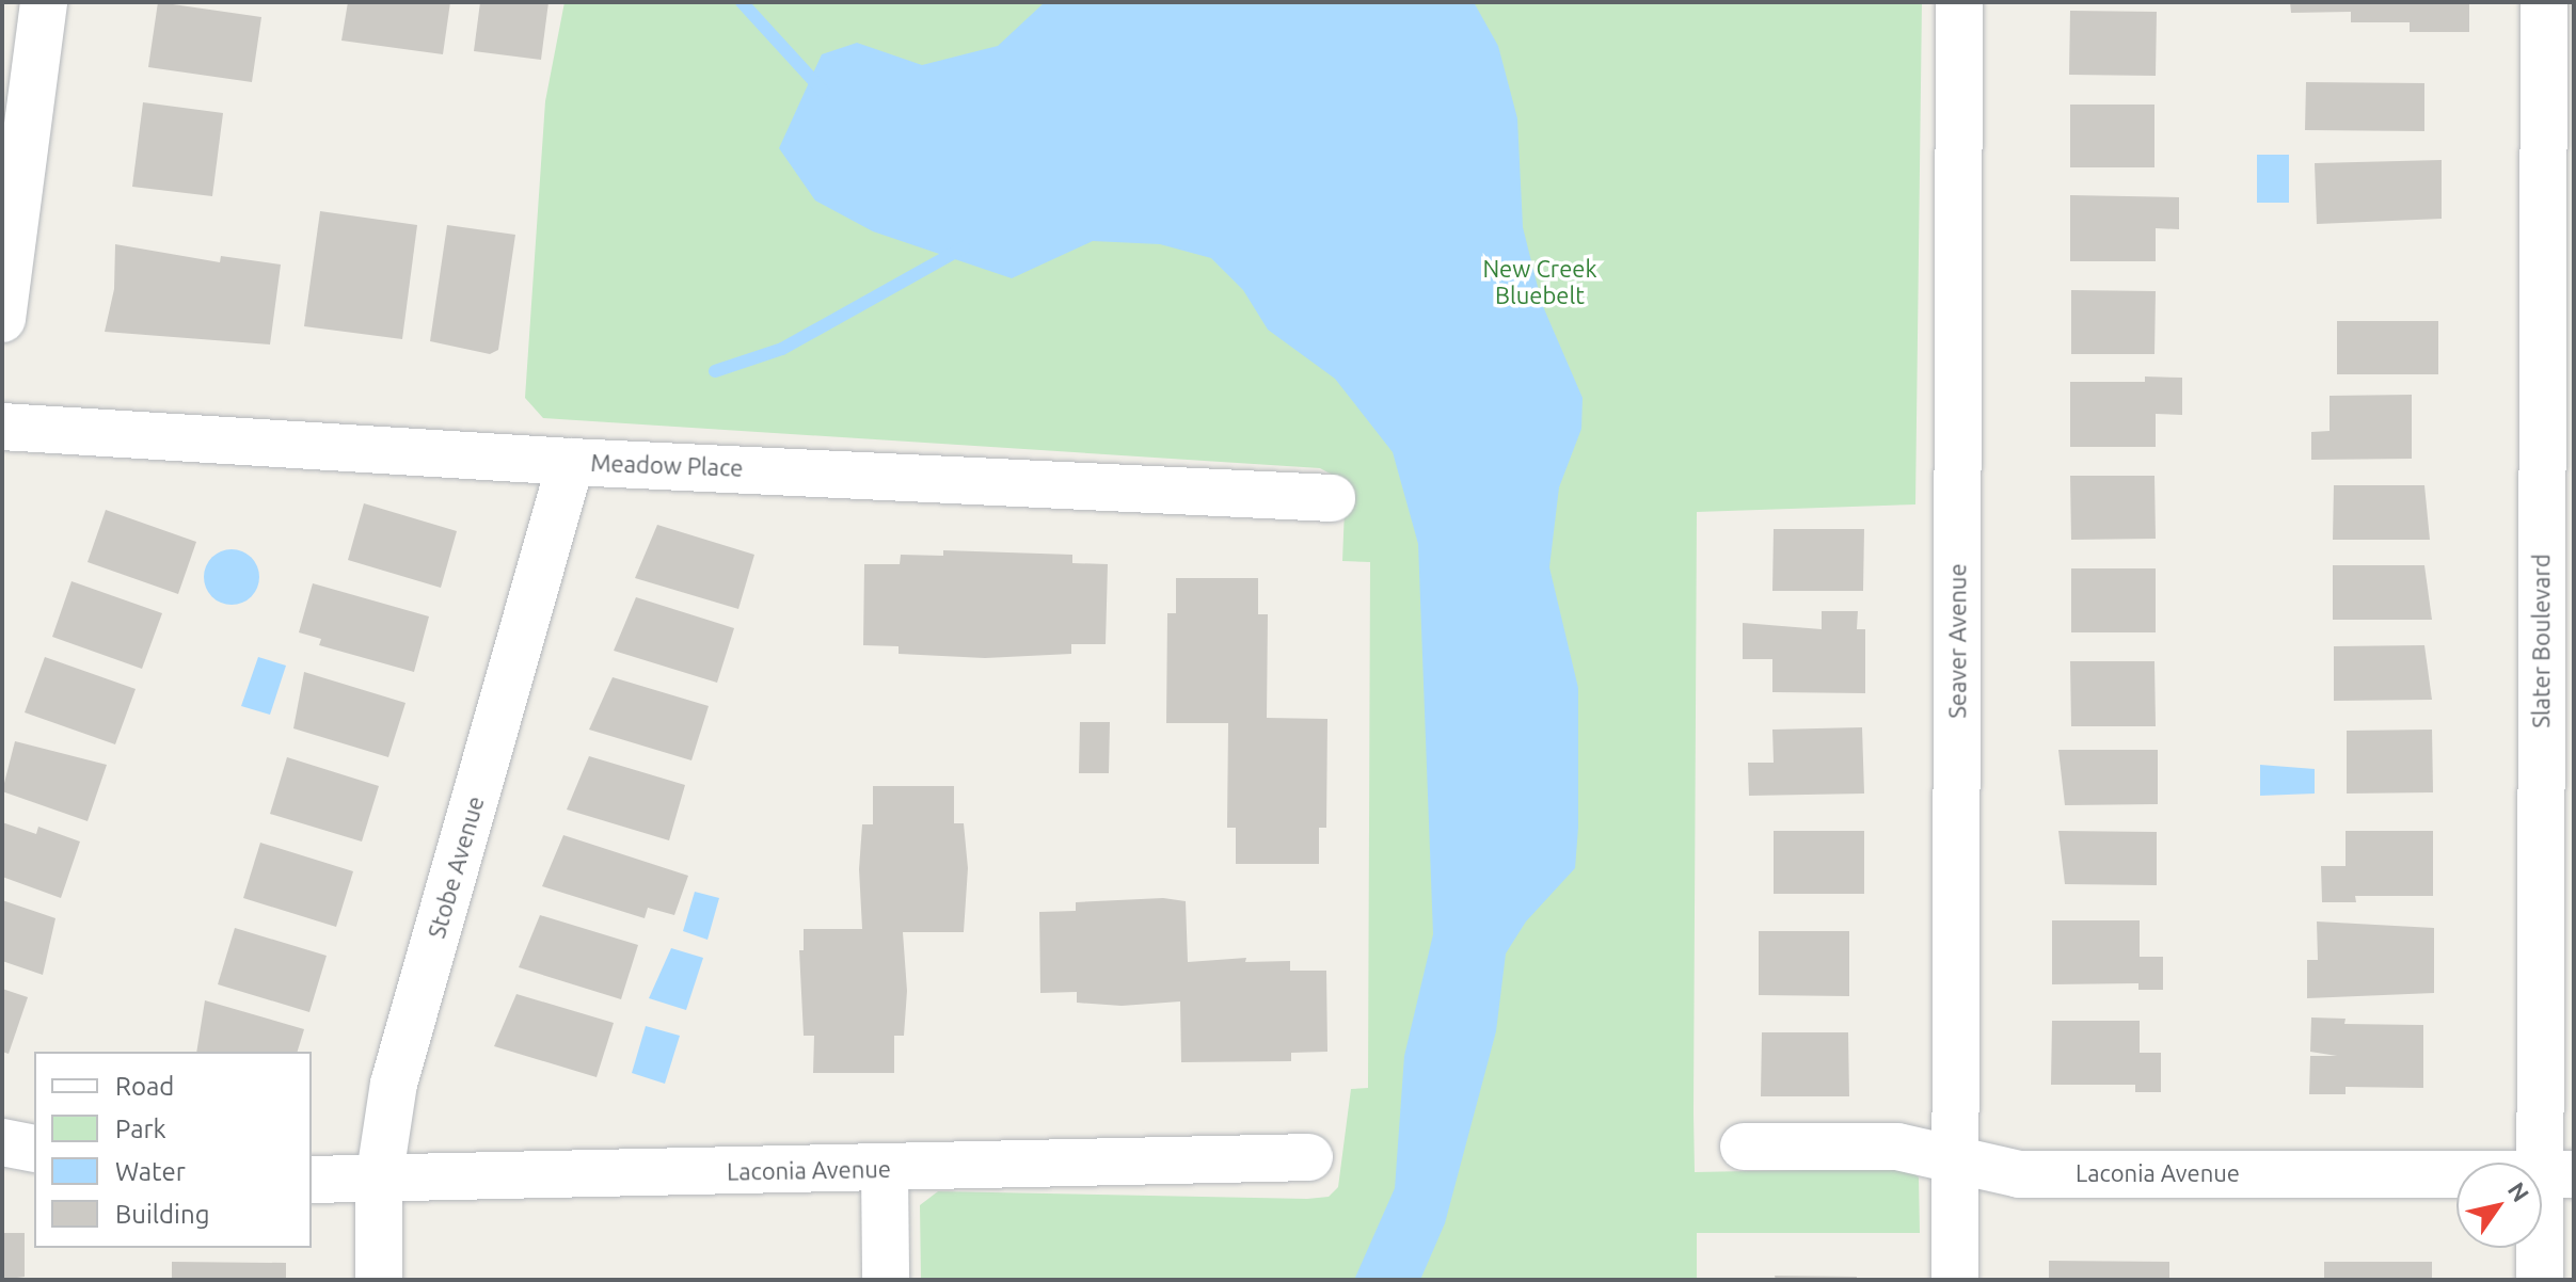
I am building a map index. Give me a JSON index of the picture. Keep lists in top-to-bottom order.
{
  "streets": {
    "street": [
      "Meadow Place",
      "Seaver Avenue",
      "Slater Boulevard",
      "Stobe Avenue",
      "Laconia Avenue"
    ]
  },
  "crossings": [
    ["Meadow Place", "Stobe Avenue"],
    ["Seaver Avenue", "Laconia Avenue"],
    ["Slater Boulevard", "Laconia Avenue"],
    ["Stobe Avenue", "Laconia Avenue"]
  ],
  "parks": ["New Creek Bluebelt"],
  "legend": [
    "Road",
    "Park",
    "Water",
    "Building"
  ],
  "north": "top right"
}
